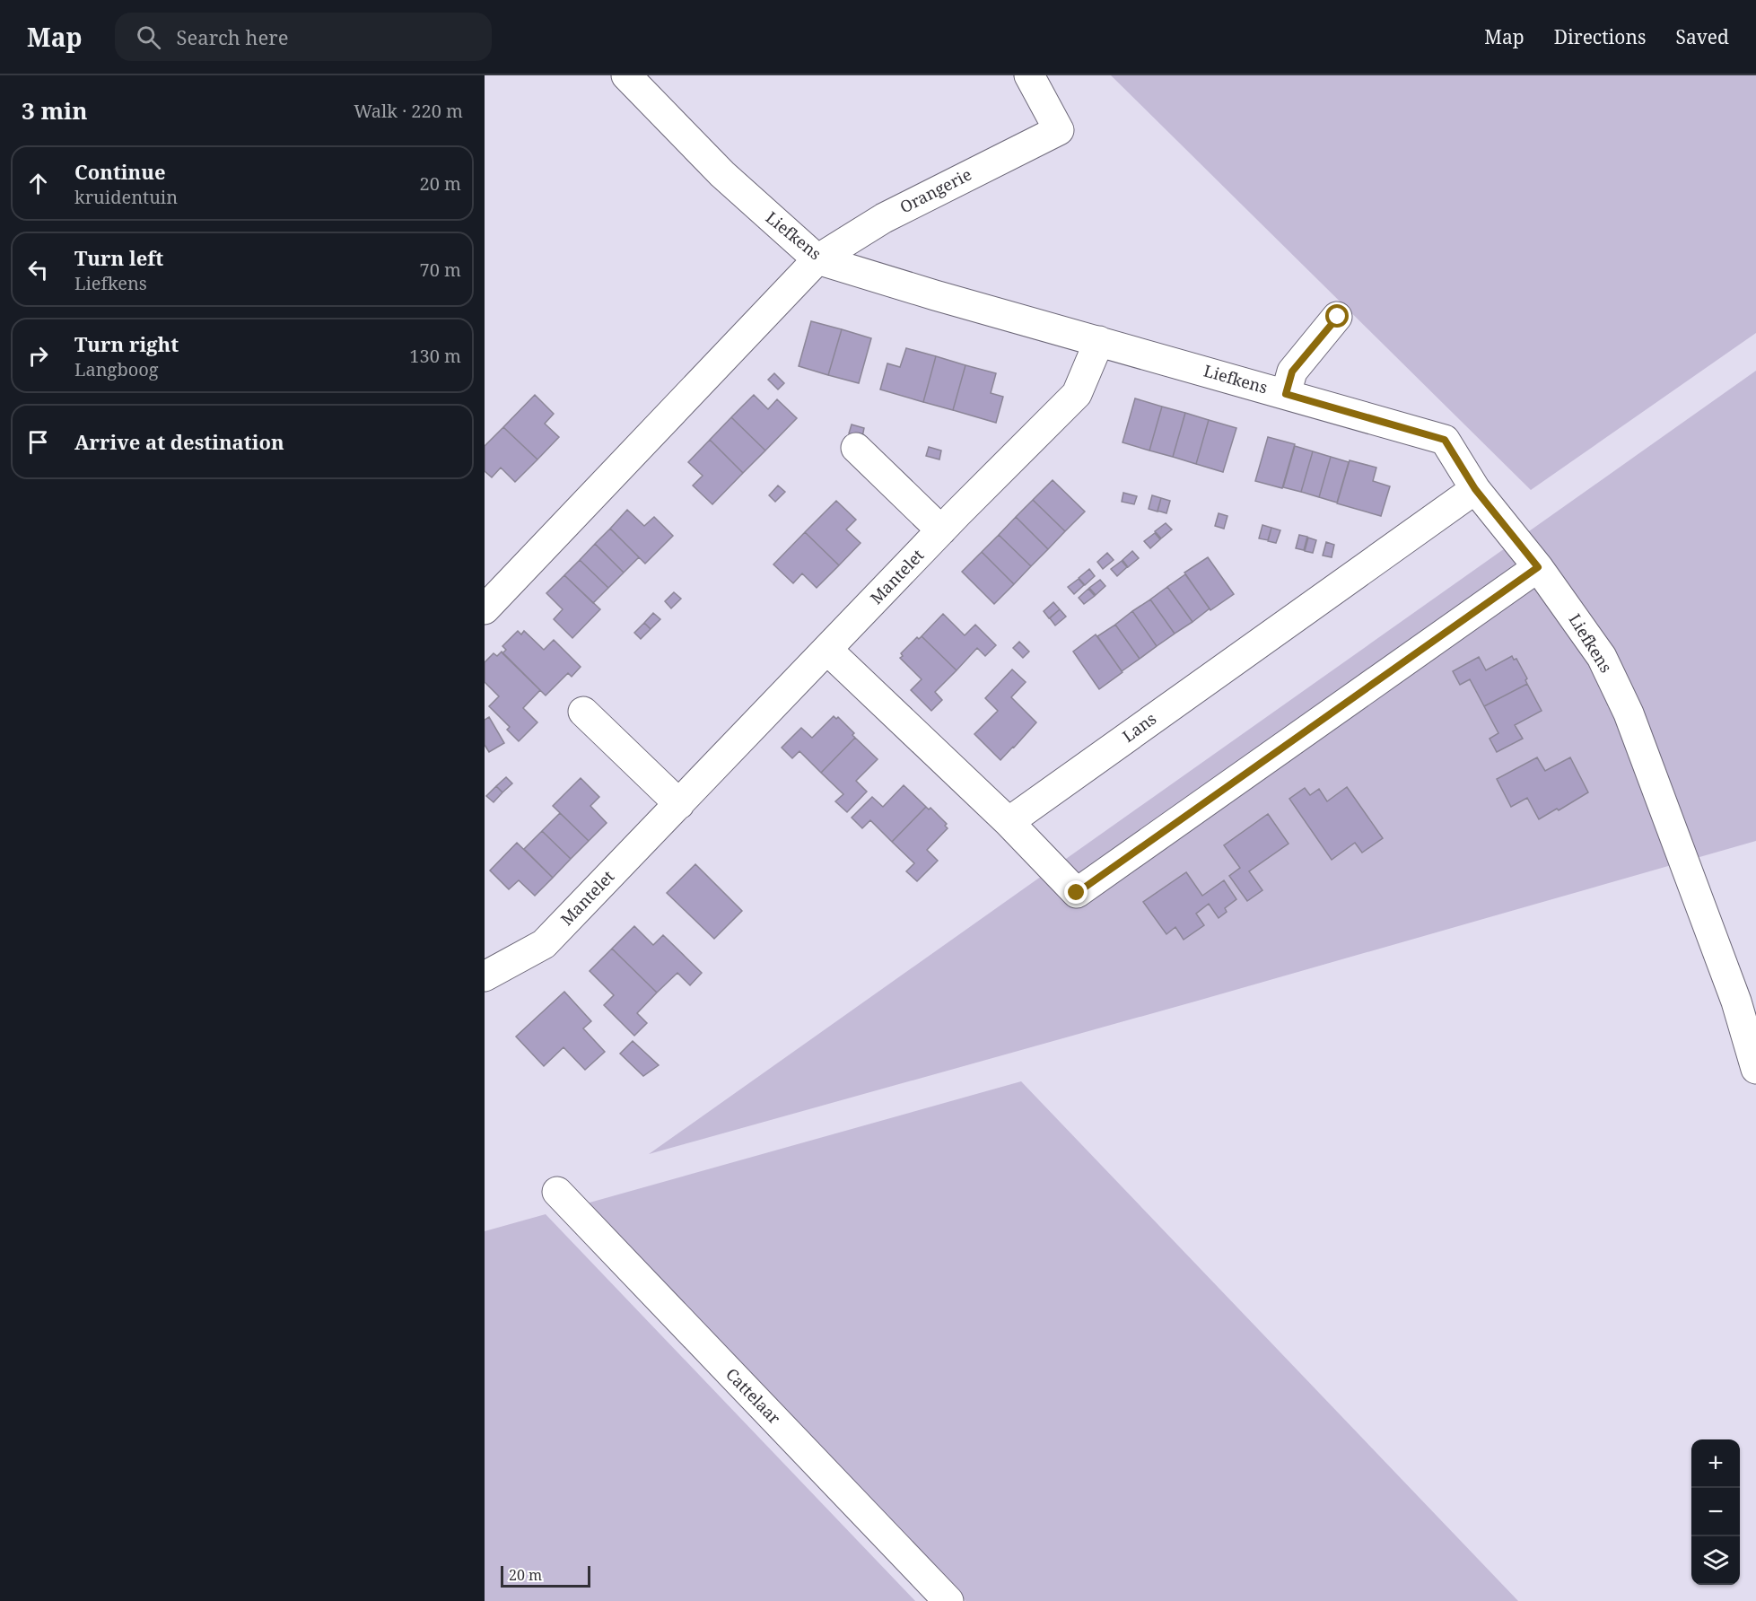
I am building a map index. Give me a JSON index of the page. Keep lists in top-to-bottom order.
{
  "streets": {
    "street": [
      "Orangerie",
      "Liefkens",
      "Mantelet",
      "Lans",
      "Cattelaar"
    ]
  },
  "crossings": [
    ["Orangerie", "Liefkens"],
    ["Liefkens", "Mantelet"],
    ["Liefkens", "Lans"]
  ],
  "scale_bar": "20 m",
  "page": {
    "header": "Map",
    "search": "Search here",
    "nav": ["Map", "Directions", "Saved"],
    "heading": ["3 min", "Walk · 220 m"],
    "list": [
      ["Continue", "kruidentuin", "20 m"],
      ["Turn left", "Liefkens", "70 m"],
      ["Turn right", "Langboog", "130 m"],
      "Arrive at destination"
    ],
    "map_buttons": ["+", "−"],
    "scale": "20 m"
  }
}
